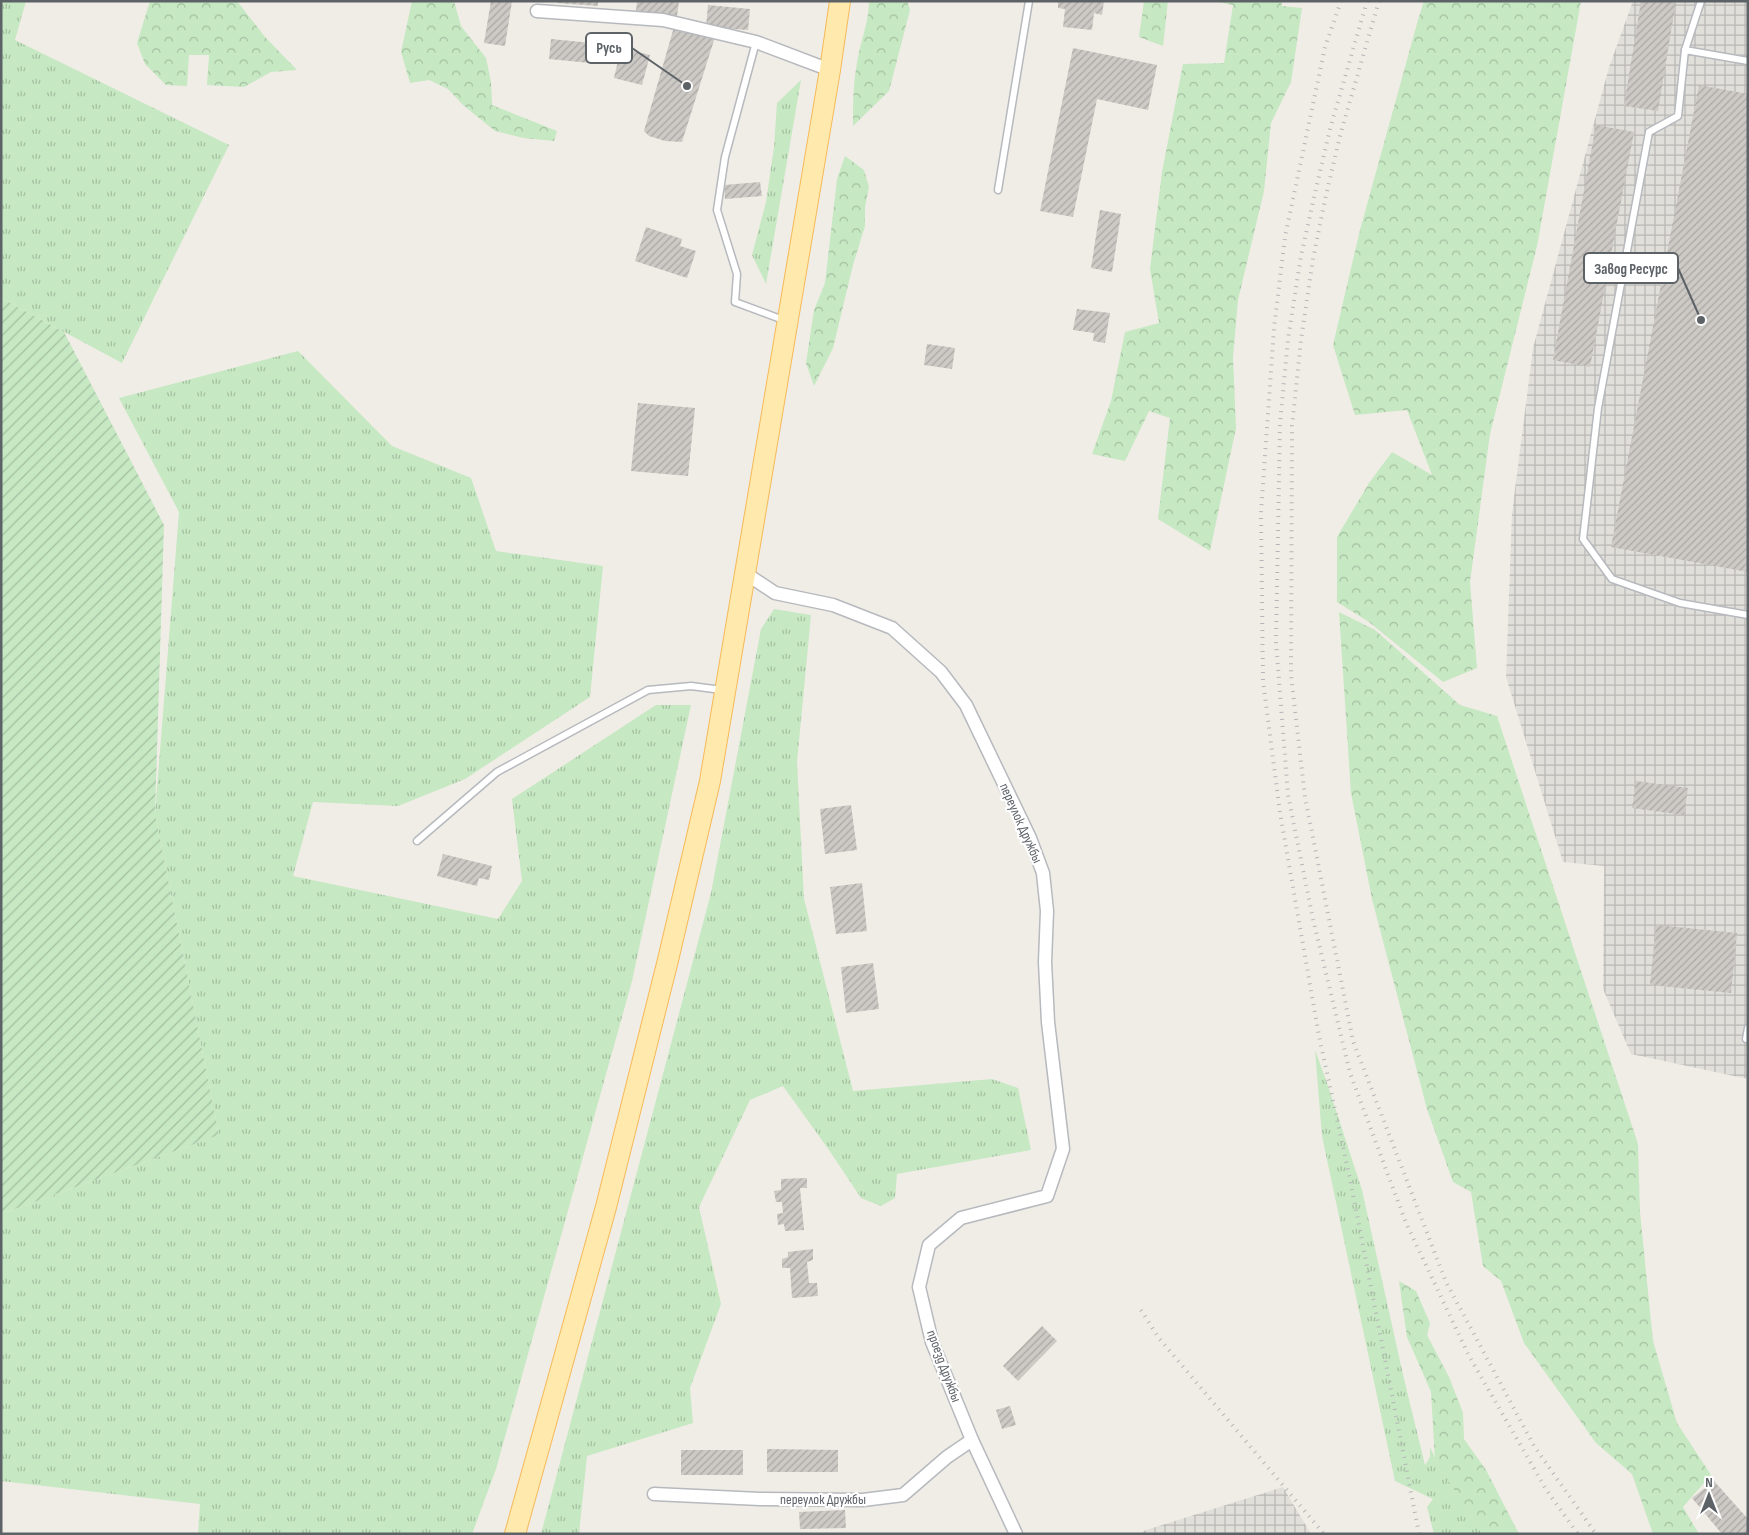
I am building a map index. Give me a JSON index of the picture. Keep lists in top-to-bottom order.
{
  "streets": {
    "street": ["переулок Дружбы", "проезд Дружбы"]
  },
  "crossings": [
    ["переулок Дружбы", "проезд Дружбы"]
  ],
  "places": ["Русь", "Завод Ресурс"],
  "north": "top"
}
